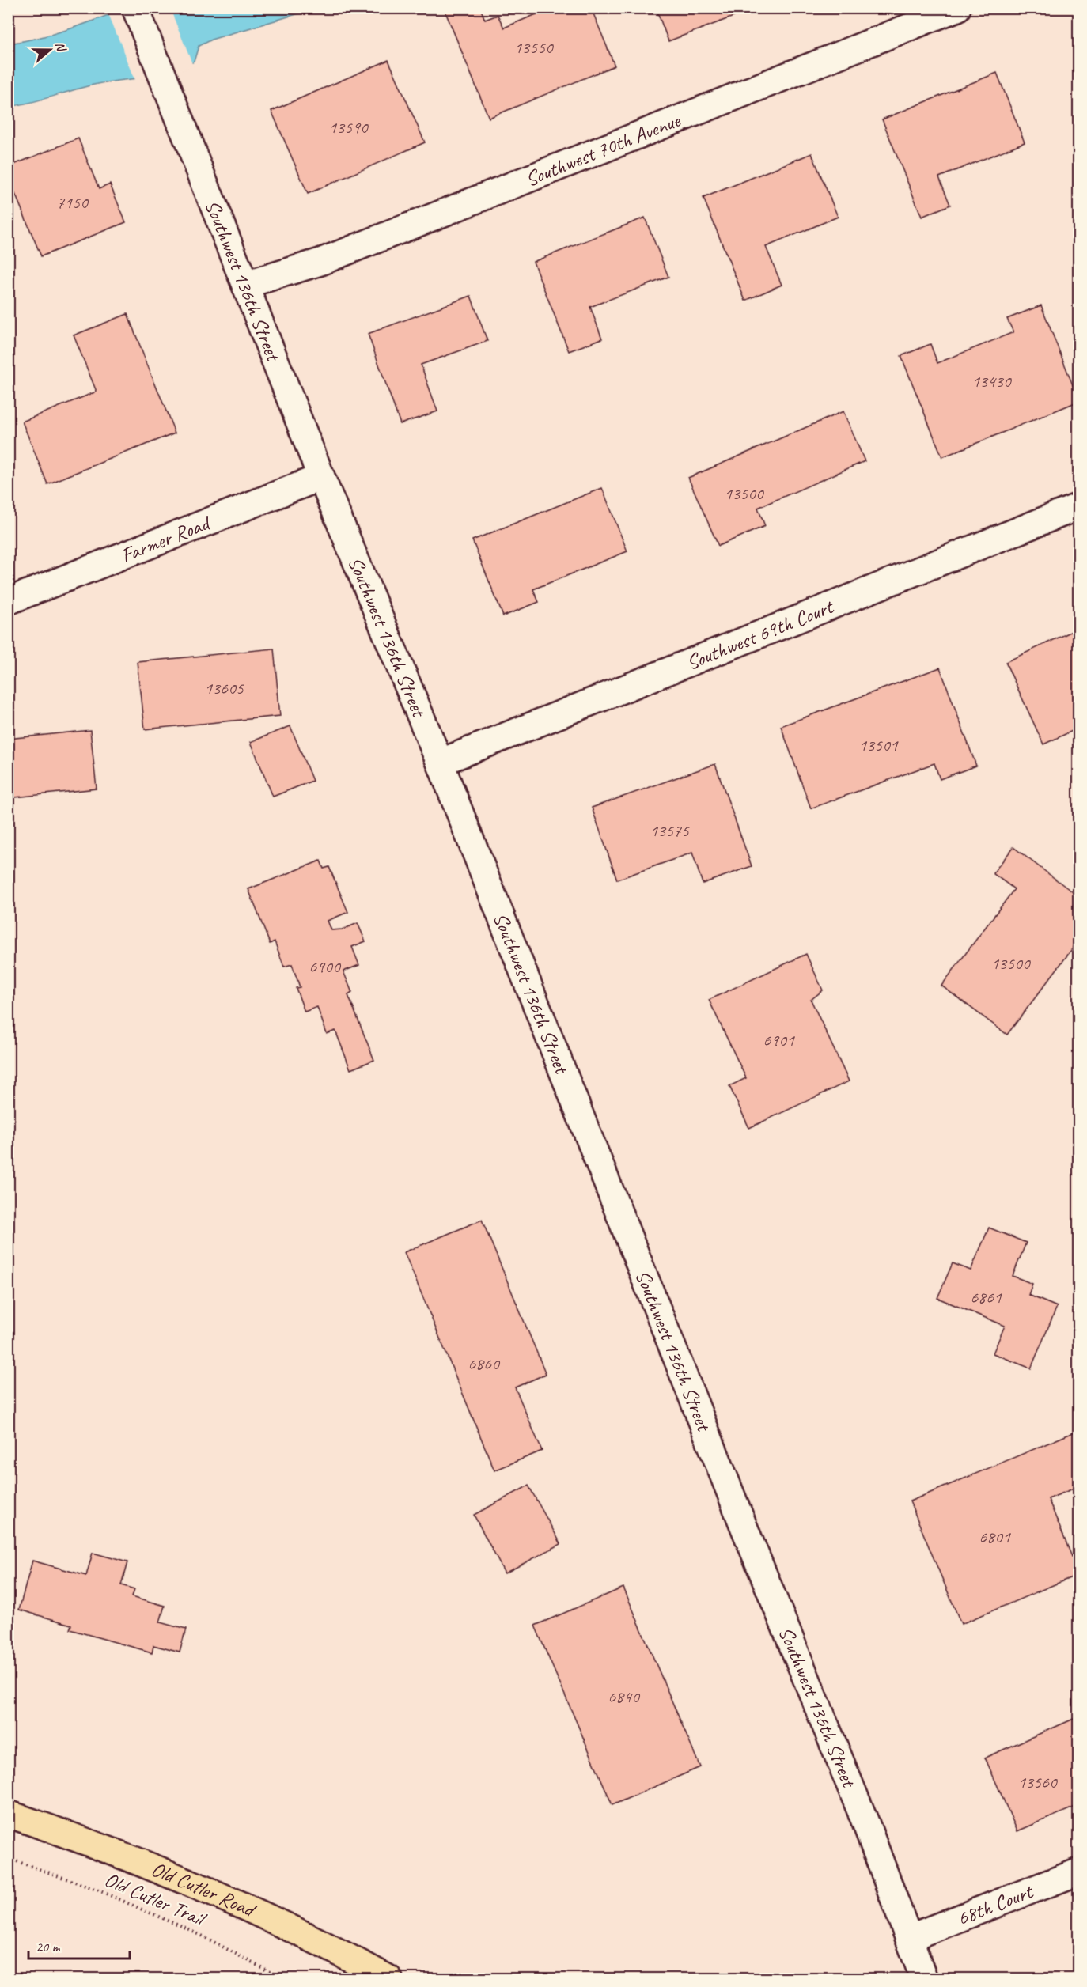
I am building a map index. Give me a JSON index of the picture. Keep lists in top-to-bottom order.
{
  "streets": {
    "main road": ["Old Cutler Road"],
    "street": [
      "Southwest 70th Avenue",
      "Southwest 136th Street",
      "Farmer Road",
      "Southwest 69th Court",
      "68th Court"
    ],
    "path": ["Old Cutler Trail"]
  },
  "crossings": [
    ["Southwest 70th Avenue", "Southwest 136th Street"],
    ["Southwest 136th Street", "Farmer Road"],
    ["Southwest 136th Street", "Southwest 69th Court"],
    ["Southwest 136th Street", "68th Court"]
  ],
  "house_numbers": [
    "13550",
    "13590",
    "7150",
    "13430",
    "13500",
    "13605",
    "13501",
    "13575",
    "13500",
    "6900",
    "6901",
    "6861",
    "6860",
    "6801",
    "6840",
    "13560"
  ],
  "scale_bar": "20 m",
  "north": "right"
}
